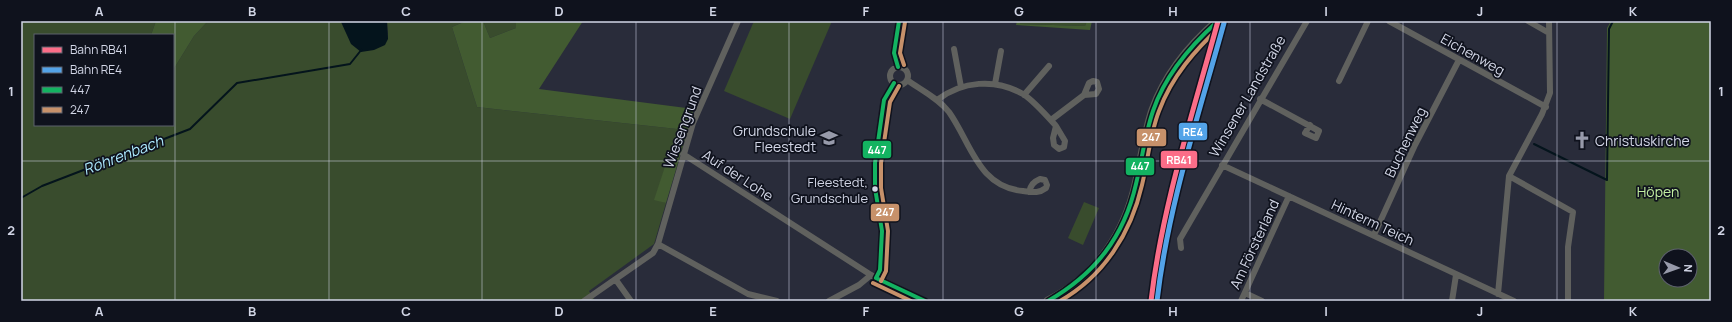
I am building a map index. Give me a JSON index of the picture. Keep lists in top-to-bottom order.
{
  "streets": {
    "street": [
      "Eichenweg",
      "Winsener Landstraße",
      "Wiesengrund",
      "Buchenweg",
      "Auf der Lohe",
      "Hinterm Teich",
      "Am Försterland"
    ]
  },
  "crossings": [
    ["Eichenweg", "Buchenweg"],
    ["Winsener Landstraße", "Hinterm Teich"],
    ["Wiesengrund", "Auf der Lohe"],
    ["Buchenweg", "Hinterm Teich"],
    ["Hinterm Teich", "Am Försterland"]
  ],
  "water": ["Röhrenbach"],
  "parks": ["Höpen"],
  "places": {
    "school or university": ["Grundschule Fleestedt"],
    "church": ["Christuskirche"],
    "other": ["Fleestedt, Grundschule"]
  },
  "lines": [
    "rail line RB41",
    "transit line 447",
    "transit line 247",
    "rail line RE4"
  ],
  "legend": [
    "Bahn RB41",
    "Bahn RE4",
    "447",
    "247"
  ],
  "north": "right",
  "grid": {
    "columns": [
      "A",
      "B",
      "C",
      "D",
      "E",
      "F",
      "G",
      "H",
      "I",
      "J",
      "K"
    ],
    "rows": ["1", "2"]
  }
}
